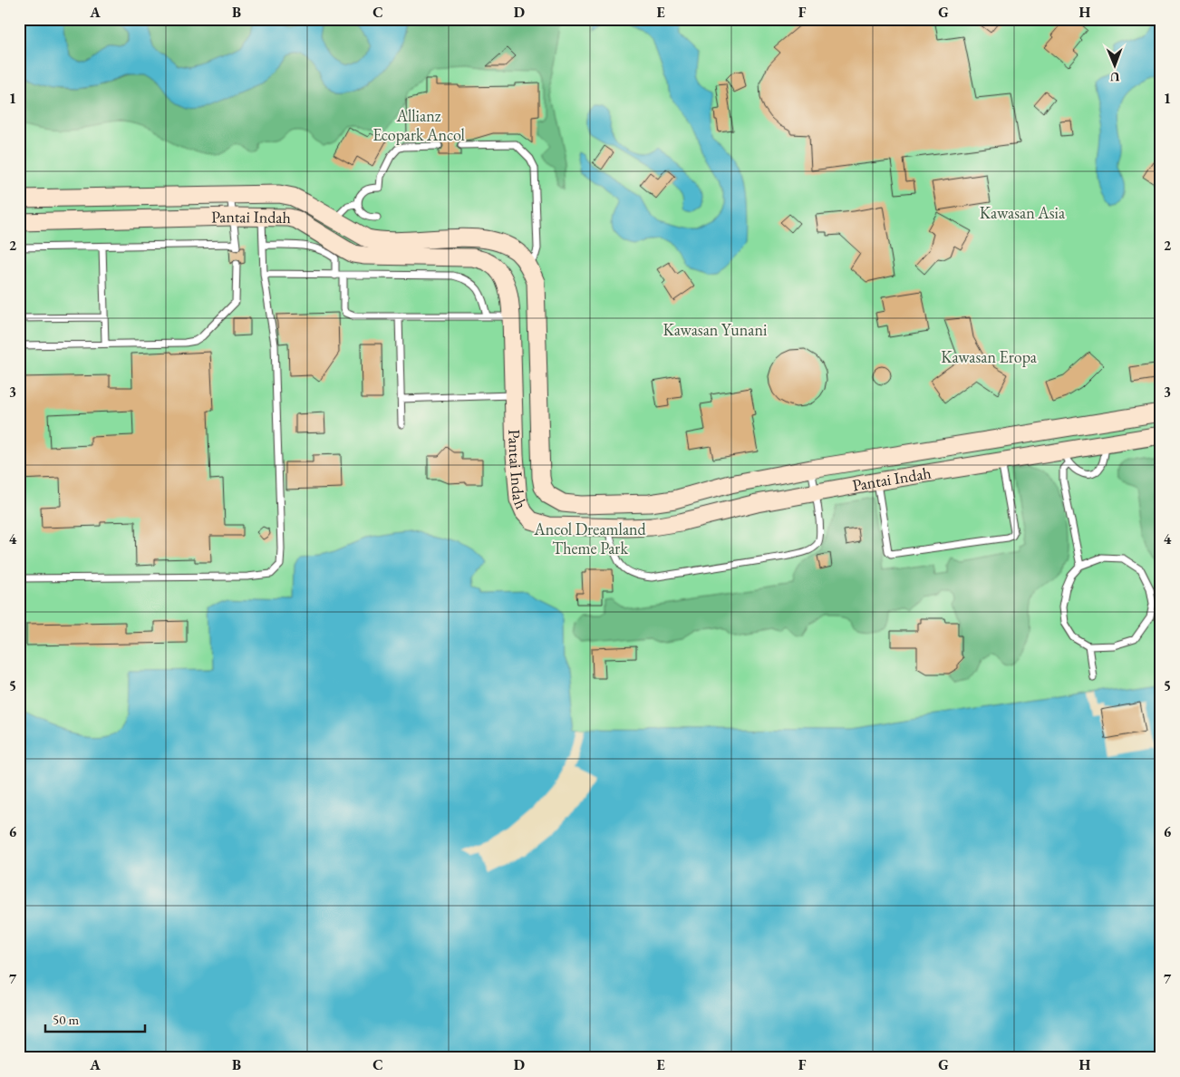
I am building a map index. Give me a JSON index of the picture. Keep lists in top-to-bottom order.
{
  "streets": {
    "street": ["Pantai Indah"]
  },
  "parks": [
    "Allianz Ecopark Ancol",
    "Kawasan Asia",
    "Kawasan Yunani",
    "Kawasan Eropa",
    "Ancol Dreamland Theme Park"
  ],
  "scale_bar": "50 m",
  "north": "bottom",
  "grid": {
    "columns": [
      "A",
      "B",
      "C",
      "D",
      "E",
      "F",
      "G",
      "H"
    ],
    "rows": [
      "1",
      "2",
      "3",
      "4",
      "5",
      "6",
      "7"
    ]
  }
}
